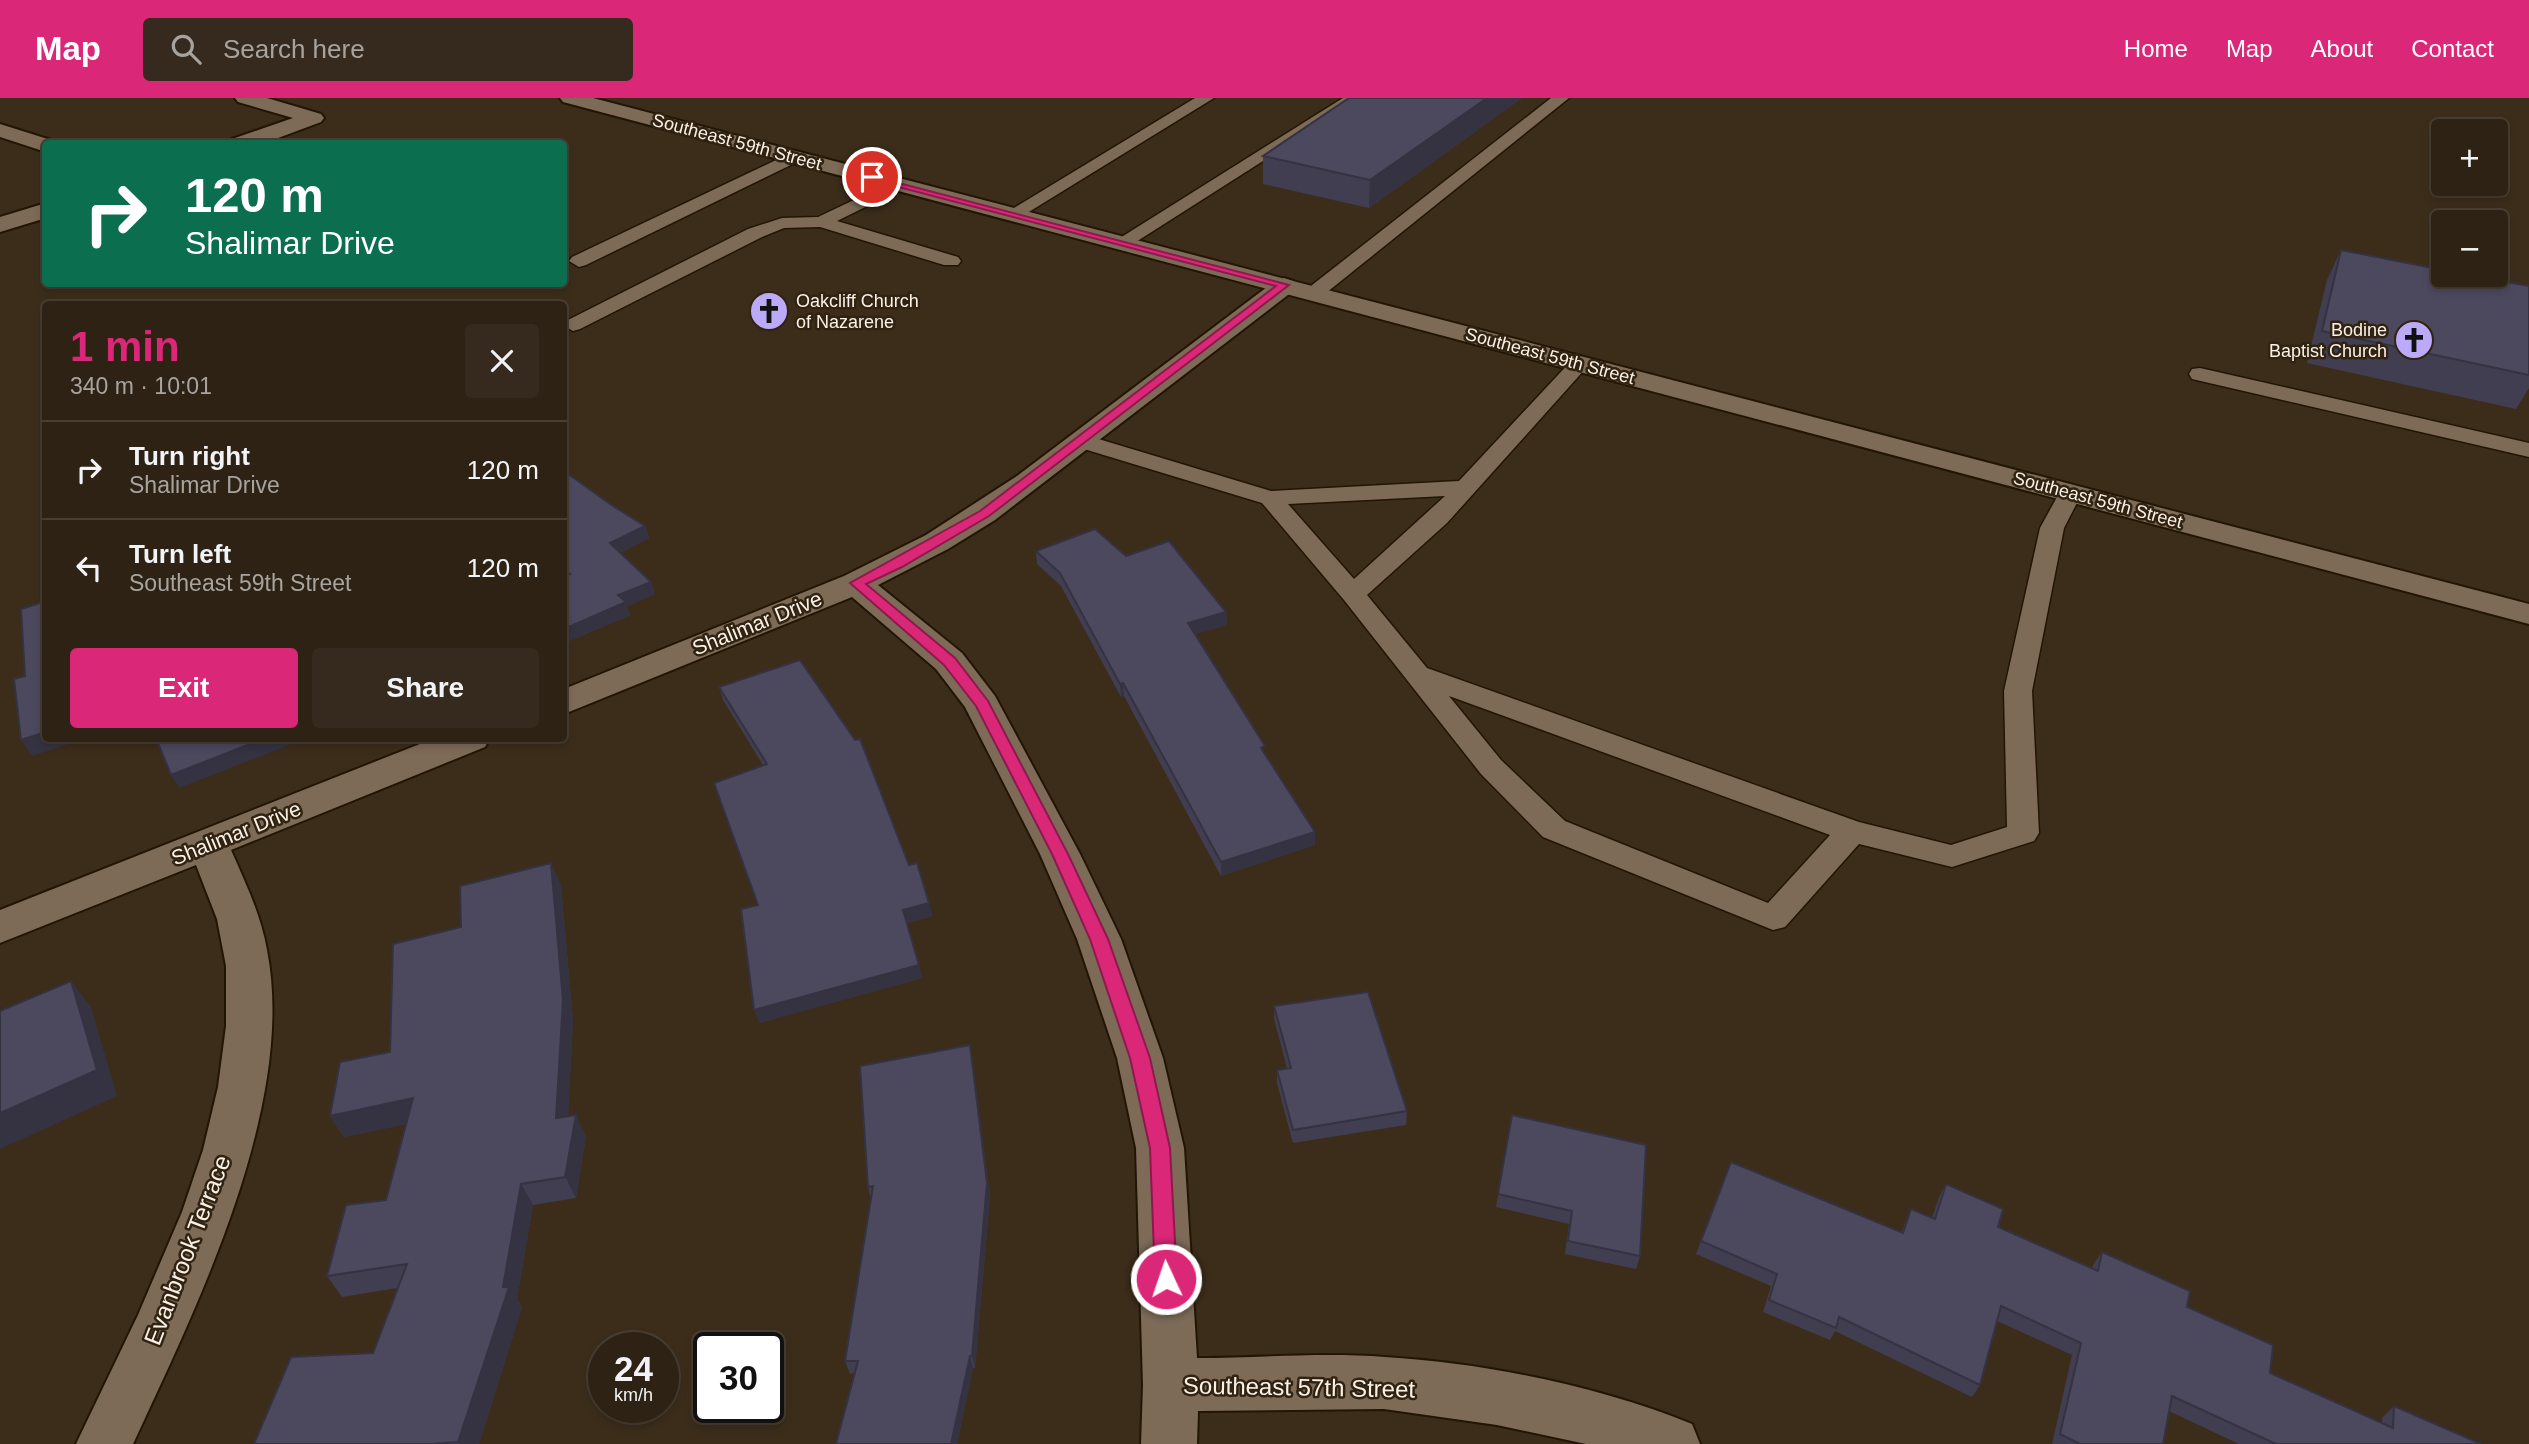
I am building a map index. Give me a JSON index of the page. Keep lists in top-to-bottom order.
{
  "streets": {
    "street": [
      "Southeast 59th Street",
      "Shalimar Drive",
      "Evanbrook Terrace",
      "Southeast 57th Street"
    ]
  },
  "crossings": [
    ["Southeast 59th Street", "Shalimar Drive"],
    ["Shalimar Drive", "Evanbrook Terrace"]
  ],
  "places": {
    "church": ["Oakcliff Church of Nazarene", "Bodine Baptist Church"]
  },
  "page": {
    "header": "Map",
    "search": "Search here",
    "nav": [
      "Home",
      "Map",
      "About",
      "Contact"
    ],
    "map_buttons": ["+", "−"],
    "turn": ["120 m", "Shalimar Drive"],
    "heading": ["1 min", "340 m · 10:01"],
    "list": [
      {
        "name": "Turn right",
        "note": "Shalimar Drive",
        "value": "120 m"
      },
      {
        "name": "Turn left",
        "note": "Southeast 59th Street",
        "value": "120 m"
      }
    ],
    "buttons": ["Exit", "Share"],
    "speed": "24 km/h",
    "limit": "30"
  }
}
